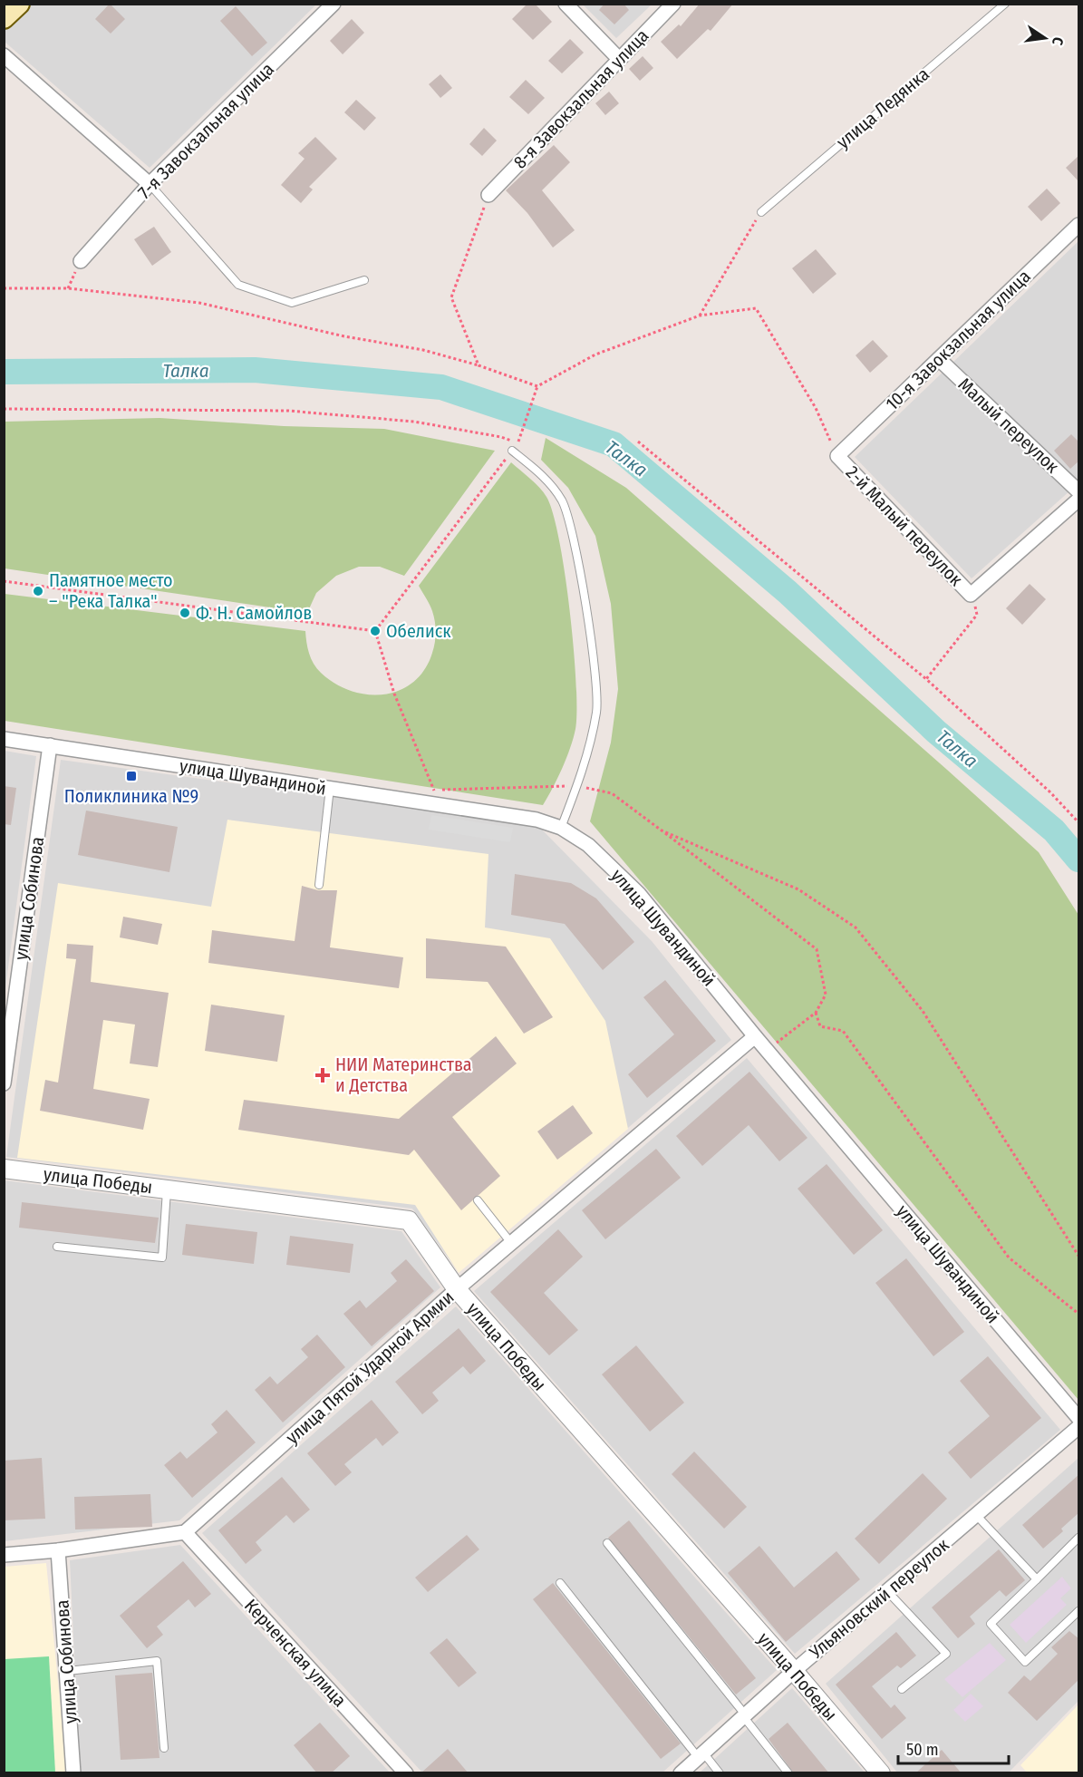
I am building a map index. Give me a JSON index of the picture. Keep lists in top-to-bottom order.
{
  "streets": {
    "street": [
      "8-я Завокзальная улица",
      "7-я Завокзальная улица",
      "10-я Завокзальная улица",
      "Малый переулок",
      "2-й Малый переулок",
      "улица Шувандиной",
      "улица Собинова",
      "улица Победы",
      "улица Пятой Ударной Армии",
      "Ульяновский переулок",
      "Керченская улица"
    ],
    "lane": ["улица Ледянка"]
  },
  "crossings": [
    ["10-я Завокзальная улица", "Малый переулок"],
    ["10-я Завокзальная улица", "2-й Малый переулок"],
    ["улица Шувандиной", "улица Собинова"],
    ["улица Шувандиной", "улица Пятой Ударной Армии"],
    ["улица Победы", "улица Пятой Ударной Армии"],
    ["улица Победы", "Ульяновский переулок"],
    ["улица Пятой Ударной Армии", "Керченская улица"]
  ],
  "water": ["Талка"],
  "places": {
    "other": ["Памятное место – \"Река Талка\"", "Ф. Н. Самойлов", "Обелиск"],
    "transit": ["Поликлиника №9"],
    "health": ["НИИ Материнства и Детства"]
  },
  "scale_bar": "50 m",
  "north": "right"
}
